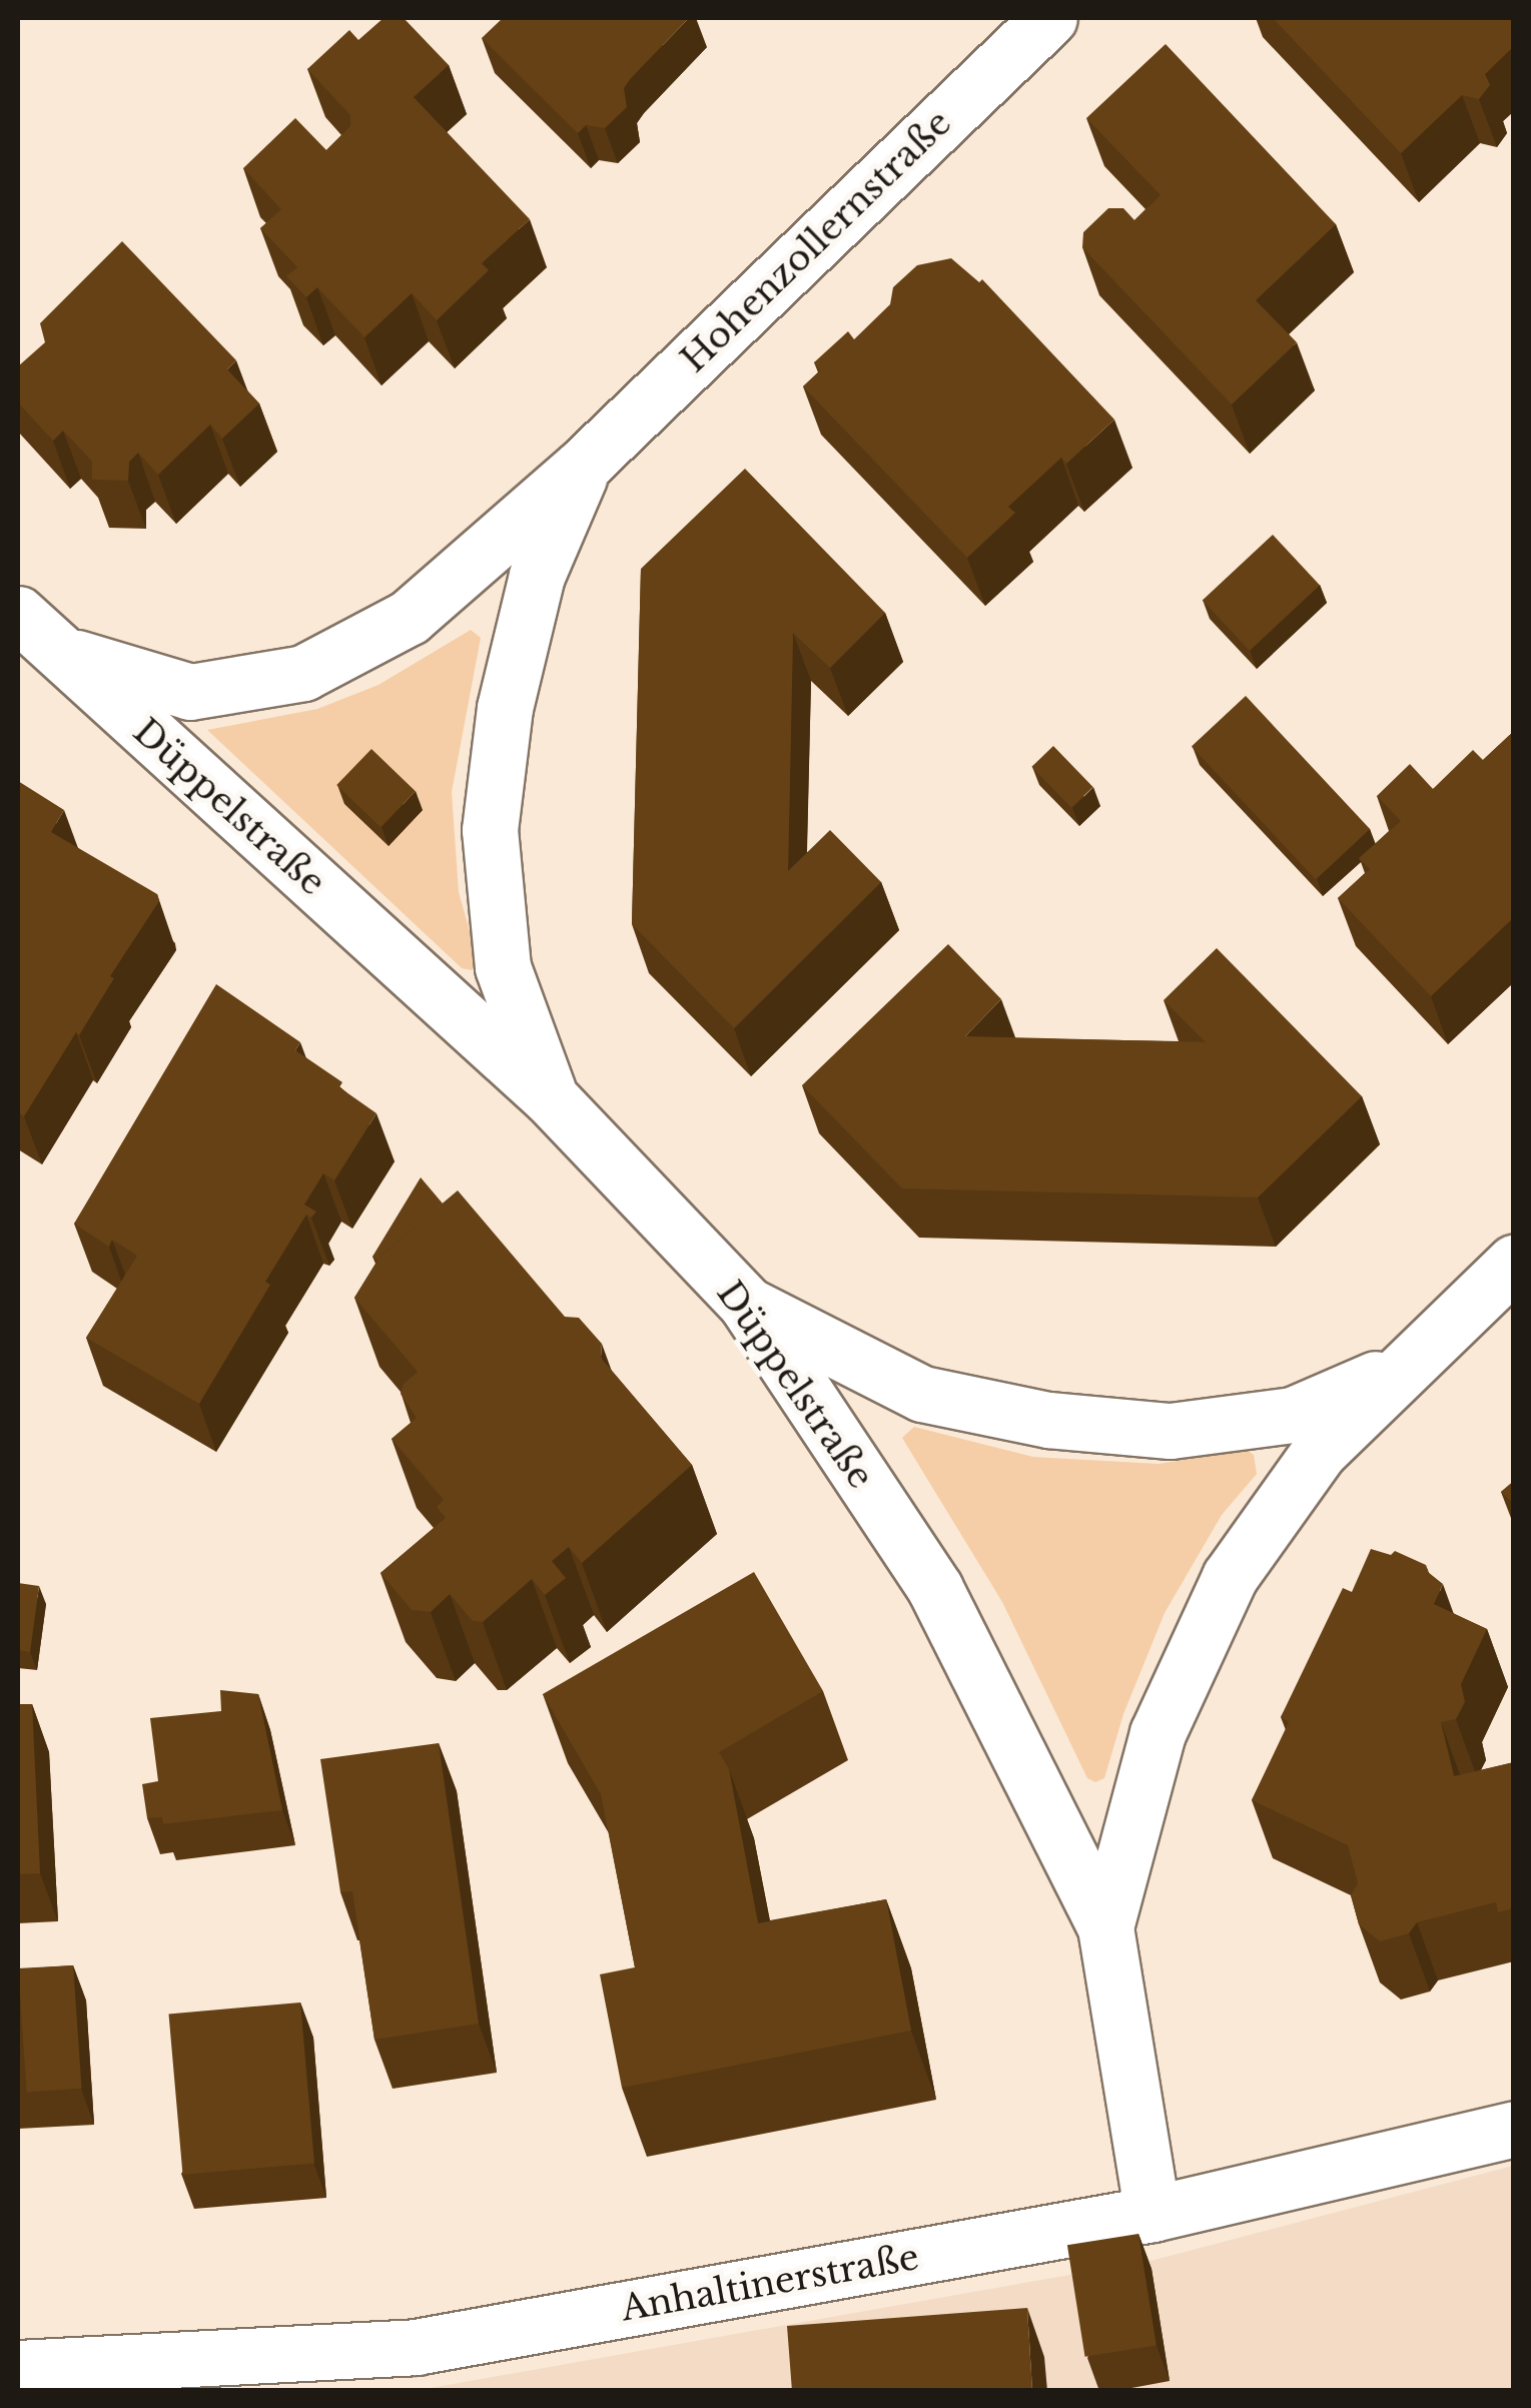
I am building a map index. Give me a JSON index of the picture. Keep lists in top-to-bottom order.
{
  "streets": {
    "street": ["Hohenzollernstraße", "Düppelstraße", "Anhaltinerstraße"]
  },
  "crossings": [
    ["Hohenzollernstraße", "Düppelstraße"],
    ["Düppelstraße", "Anhaltinerstraße"]
  ]
}
